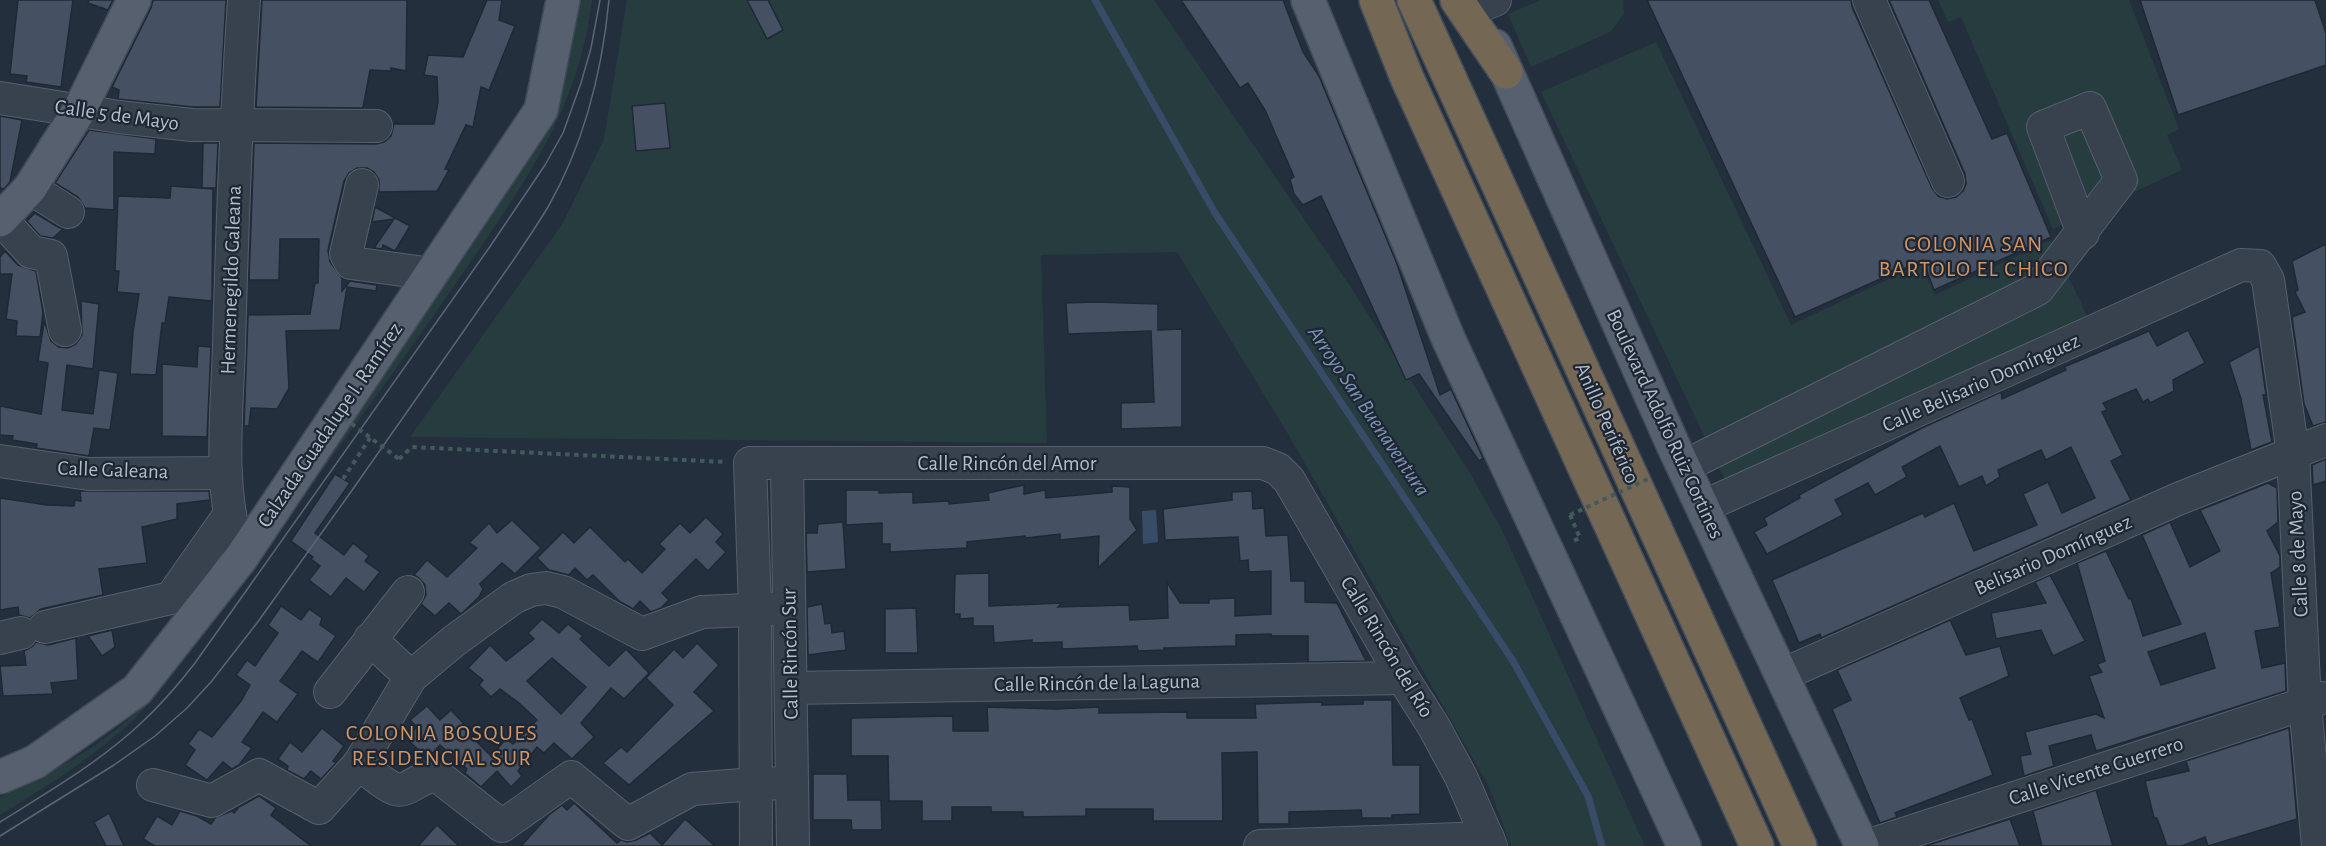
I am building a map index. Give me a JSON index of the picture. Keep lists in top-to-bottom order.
{
  "streets": {
    "highway": ["Anillo Periférico"],
    "main road": ["Boulevard Adolfo Ruiz Cortines", "Calzada Guadalupe I. Ramírez"],
    "street": [
      "Calle 5 de Mayo",
      "Hermenegildo Galeana",
      "Calle Belisario Domínguez",
      "Calle Rincón del Amor",
      "Calle Galeana",
      "Calle 8 de Mayo",
      "Belisario Domínguez",
      "Calle Rincón del Río",
      "Calle Rincón Sur",
      "Calle Rincón de la Laguna",
      "Calle Vicente Guerrero"
    ]
  },
  "crossings": [
    ["Calle 5 de Mayo", "Hermenegildo Galeana"],
    ["Hermenegildo Galeana", "Calzada Guadalupe I. Ramírez"],
    ["Hermenegildo Galeana", "Calle Galeana"],
    ["Calle Belisario Domínguez", "Boulevard Adolfo Ruiz Cortines"],
    ["Calle Belisario Domínguez", "Calle 8 de Mayo"],
    ["Boulevard Adolfo Ruiz Cortines", "Belisario Domínguez"],
    ["Calle Rincón del Amor", "Calle Rincón del Río"],
    ["Calle Rincón del Amor", "Calle Rincón Sur"],
    ["Calle 8 de Mayo", "Belisario Domínguez"],
    ["Calle 8 de Mayo", "Calle Vicente Guerrero"],
    ["Calle Rincón del Río", "Calle Rincón de la Laguna"],
    ["Calle Rincón Sur", "Calle Rincón de la Laguna"]
  ],
  "districts": ["COLONIA SAN BARTOLO EL CHICO", "COLONIA BOSQUES RESIDENCIAL SUR"],
  "water": ["Arroyo San Buenaventura"]
}
